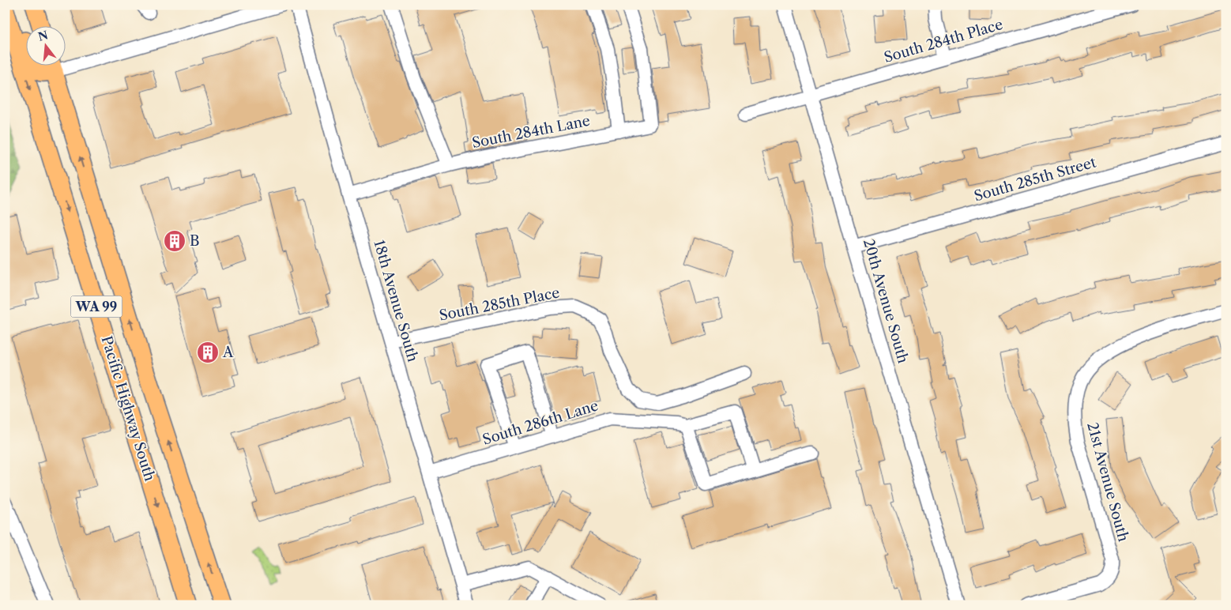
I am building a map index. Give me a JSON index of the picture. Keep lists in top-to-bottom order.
{
  "streets": {
    "main road": ["WA 99", "Pacific Highway South"],
    "street": [
      "South 284th Place",
      "South 284th Lane",
      "South 285th Street",
      "18th Avenue South",
      "20th Avenue South",
      "South 285th Place",
      "South 286th Lane",
      "21st Avenue South"
    ]
  },
  "crossings": [
    ["South 284th Place", "20th Avenue South"],
    ["South 284th Lane", "18th Avenue South"],
    ["South 285th Street", "20th Avenue South"],
    ["18th Avenue South", "South 285th Place"],
    ["18th Avenue South", "South 286th Lane"]
  ],
  "places": {
    "building": ["B", "A"]
  },
  "north": "top"
}
